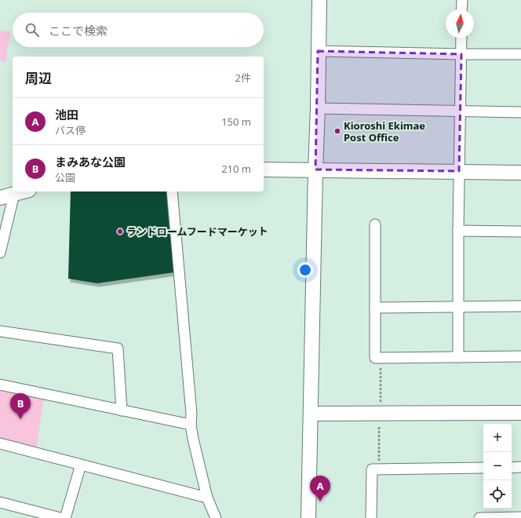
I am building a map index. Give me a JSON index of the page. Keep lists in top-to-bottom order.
{
  "places": ["Kioroshi Ekimae Post Office", "ランドロームフードマーケット"],
  "north": "top",
  "page": {
    "search": "ここで検索",
    "heading": ["周辺", "2件"],
    "list": [
      {
        "mark": "A",
        "name": "池田",
        "note": "バス停",
        "value": "150 m"
      },
      {
        "mark": "B",
        "name": "まみあな公園",
        "note": "公園",
        "value": "210 m"
      }
    ],
    "pins": ["B", "A"],
    "map_buttons": ["+", "−"]
  }
}
